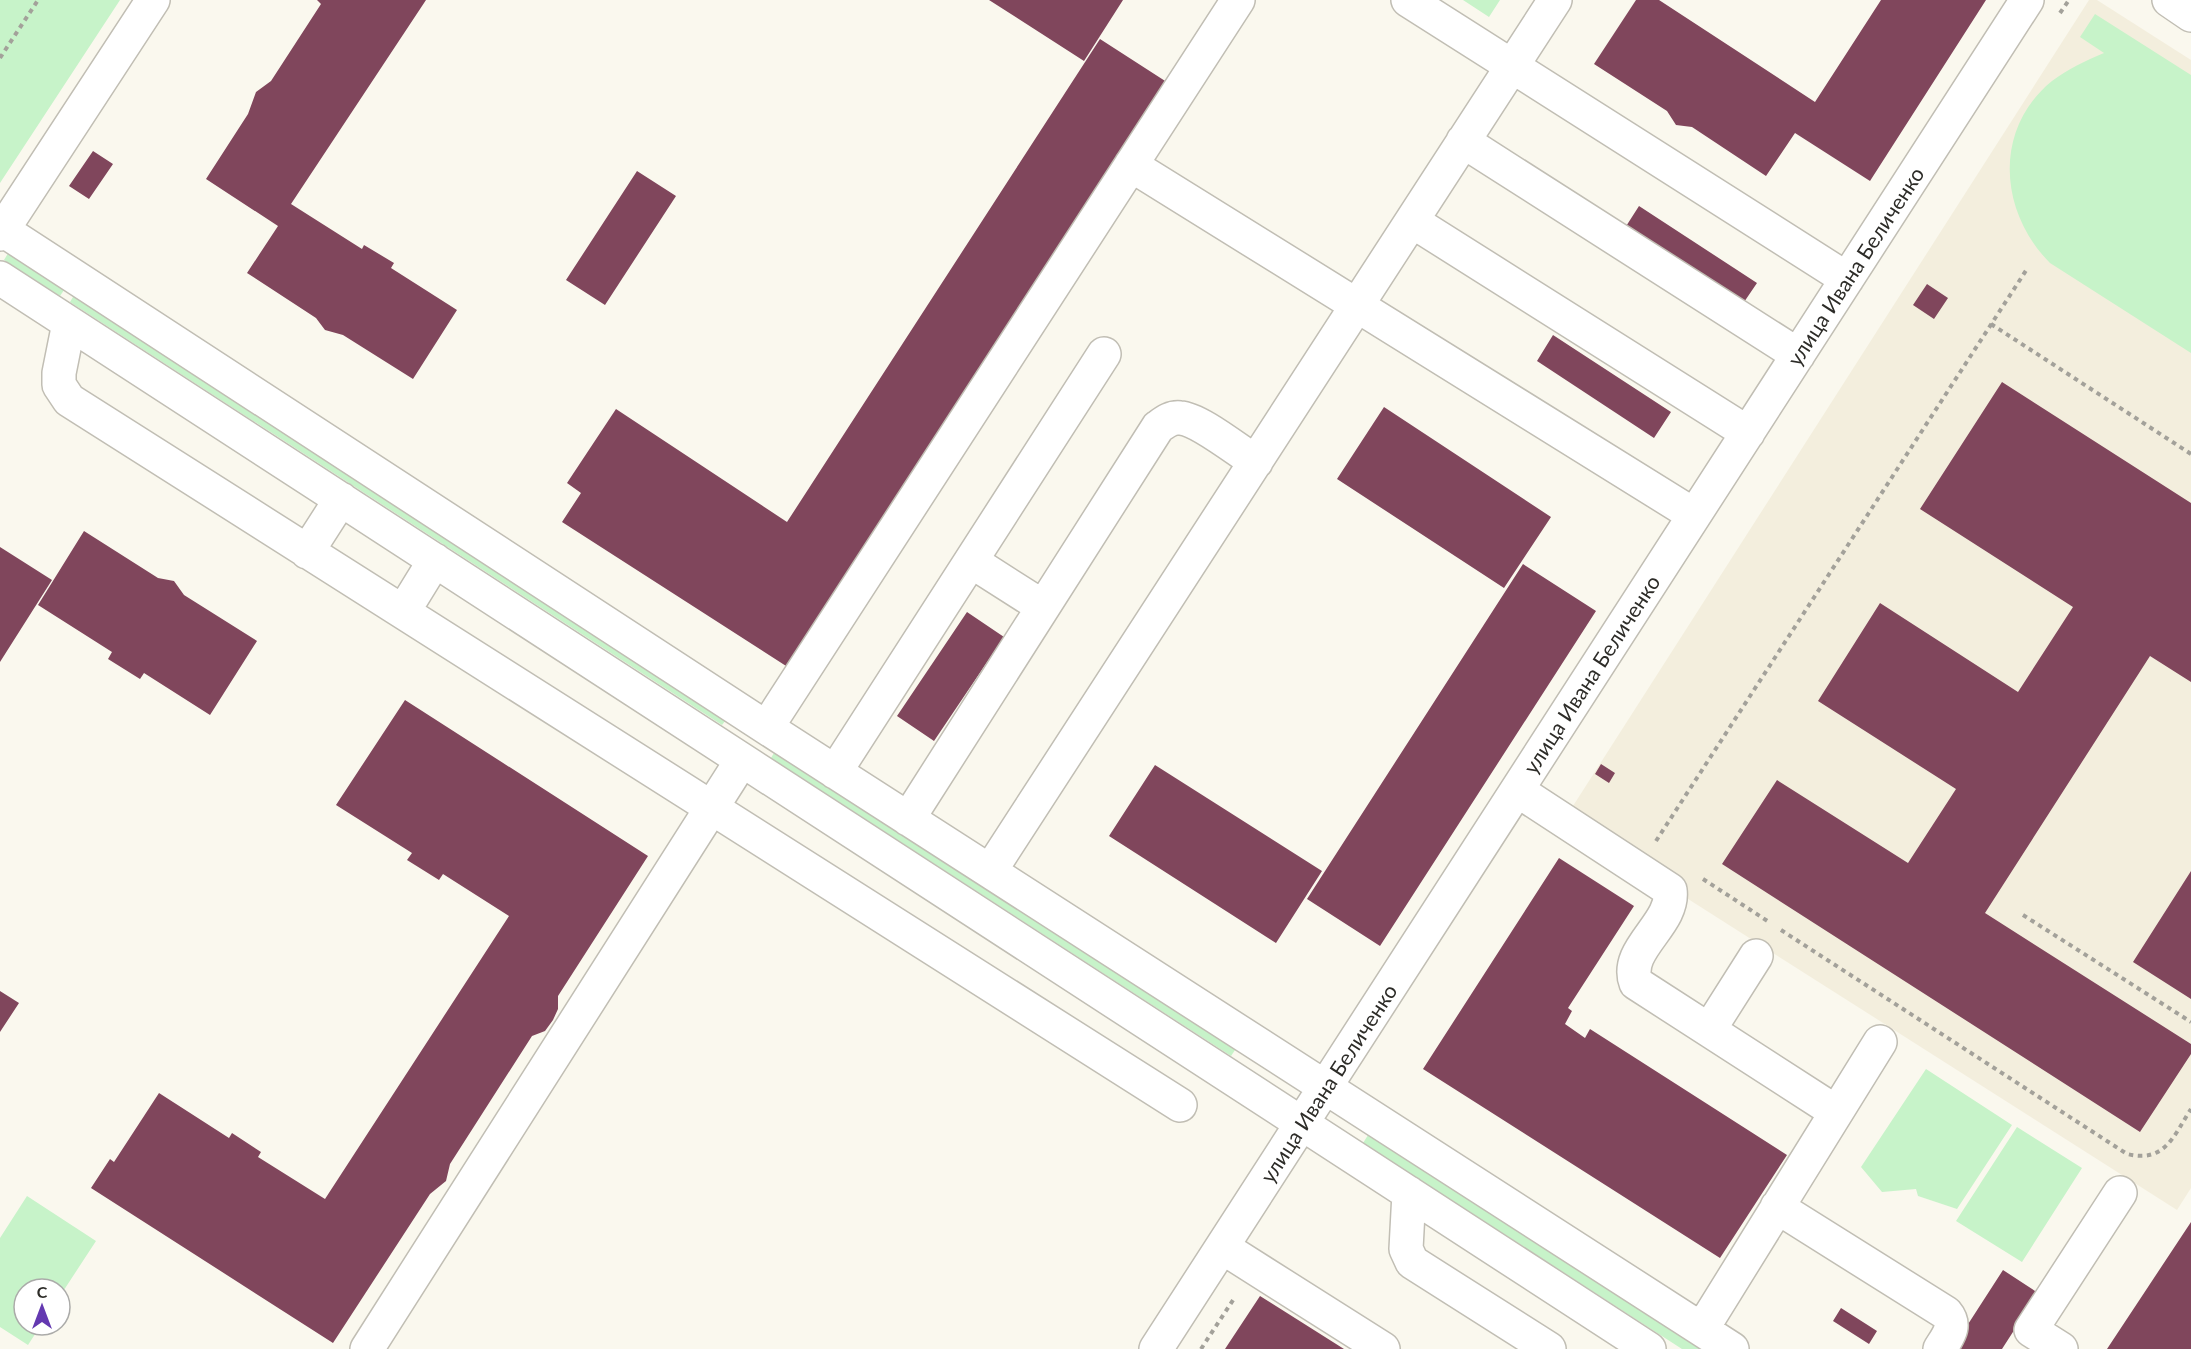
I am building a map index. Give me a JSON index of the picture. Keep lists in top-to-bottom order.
{
  "streets": {
    "street": ["улица Ивана Беличенко"]
  },
  "north": "top"
}
